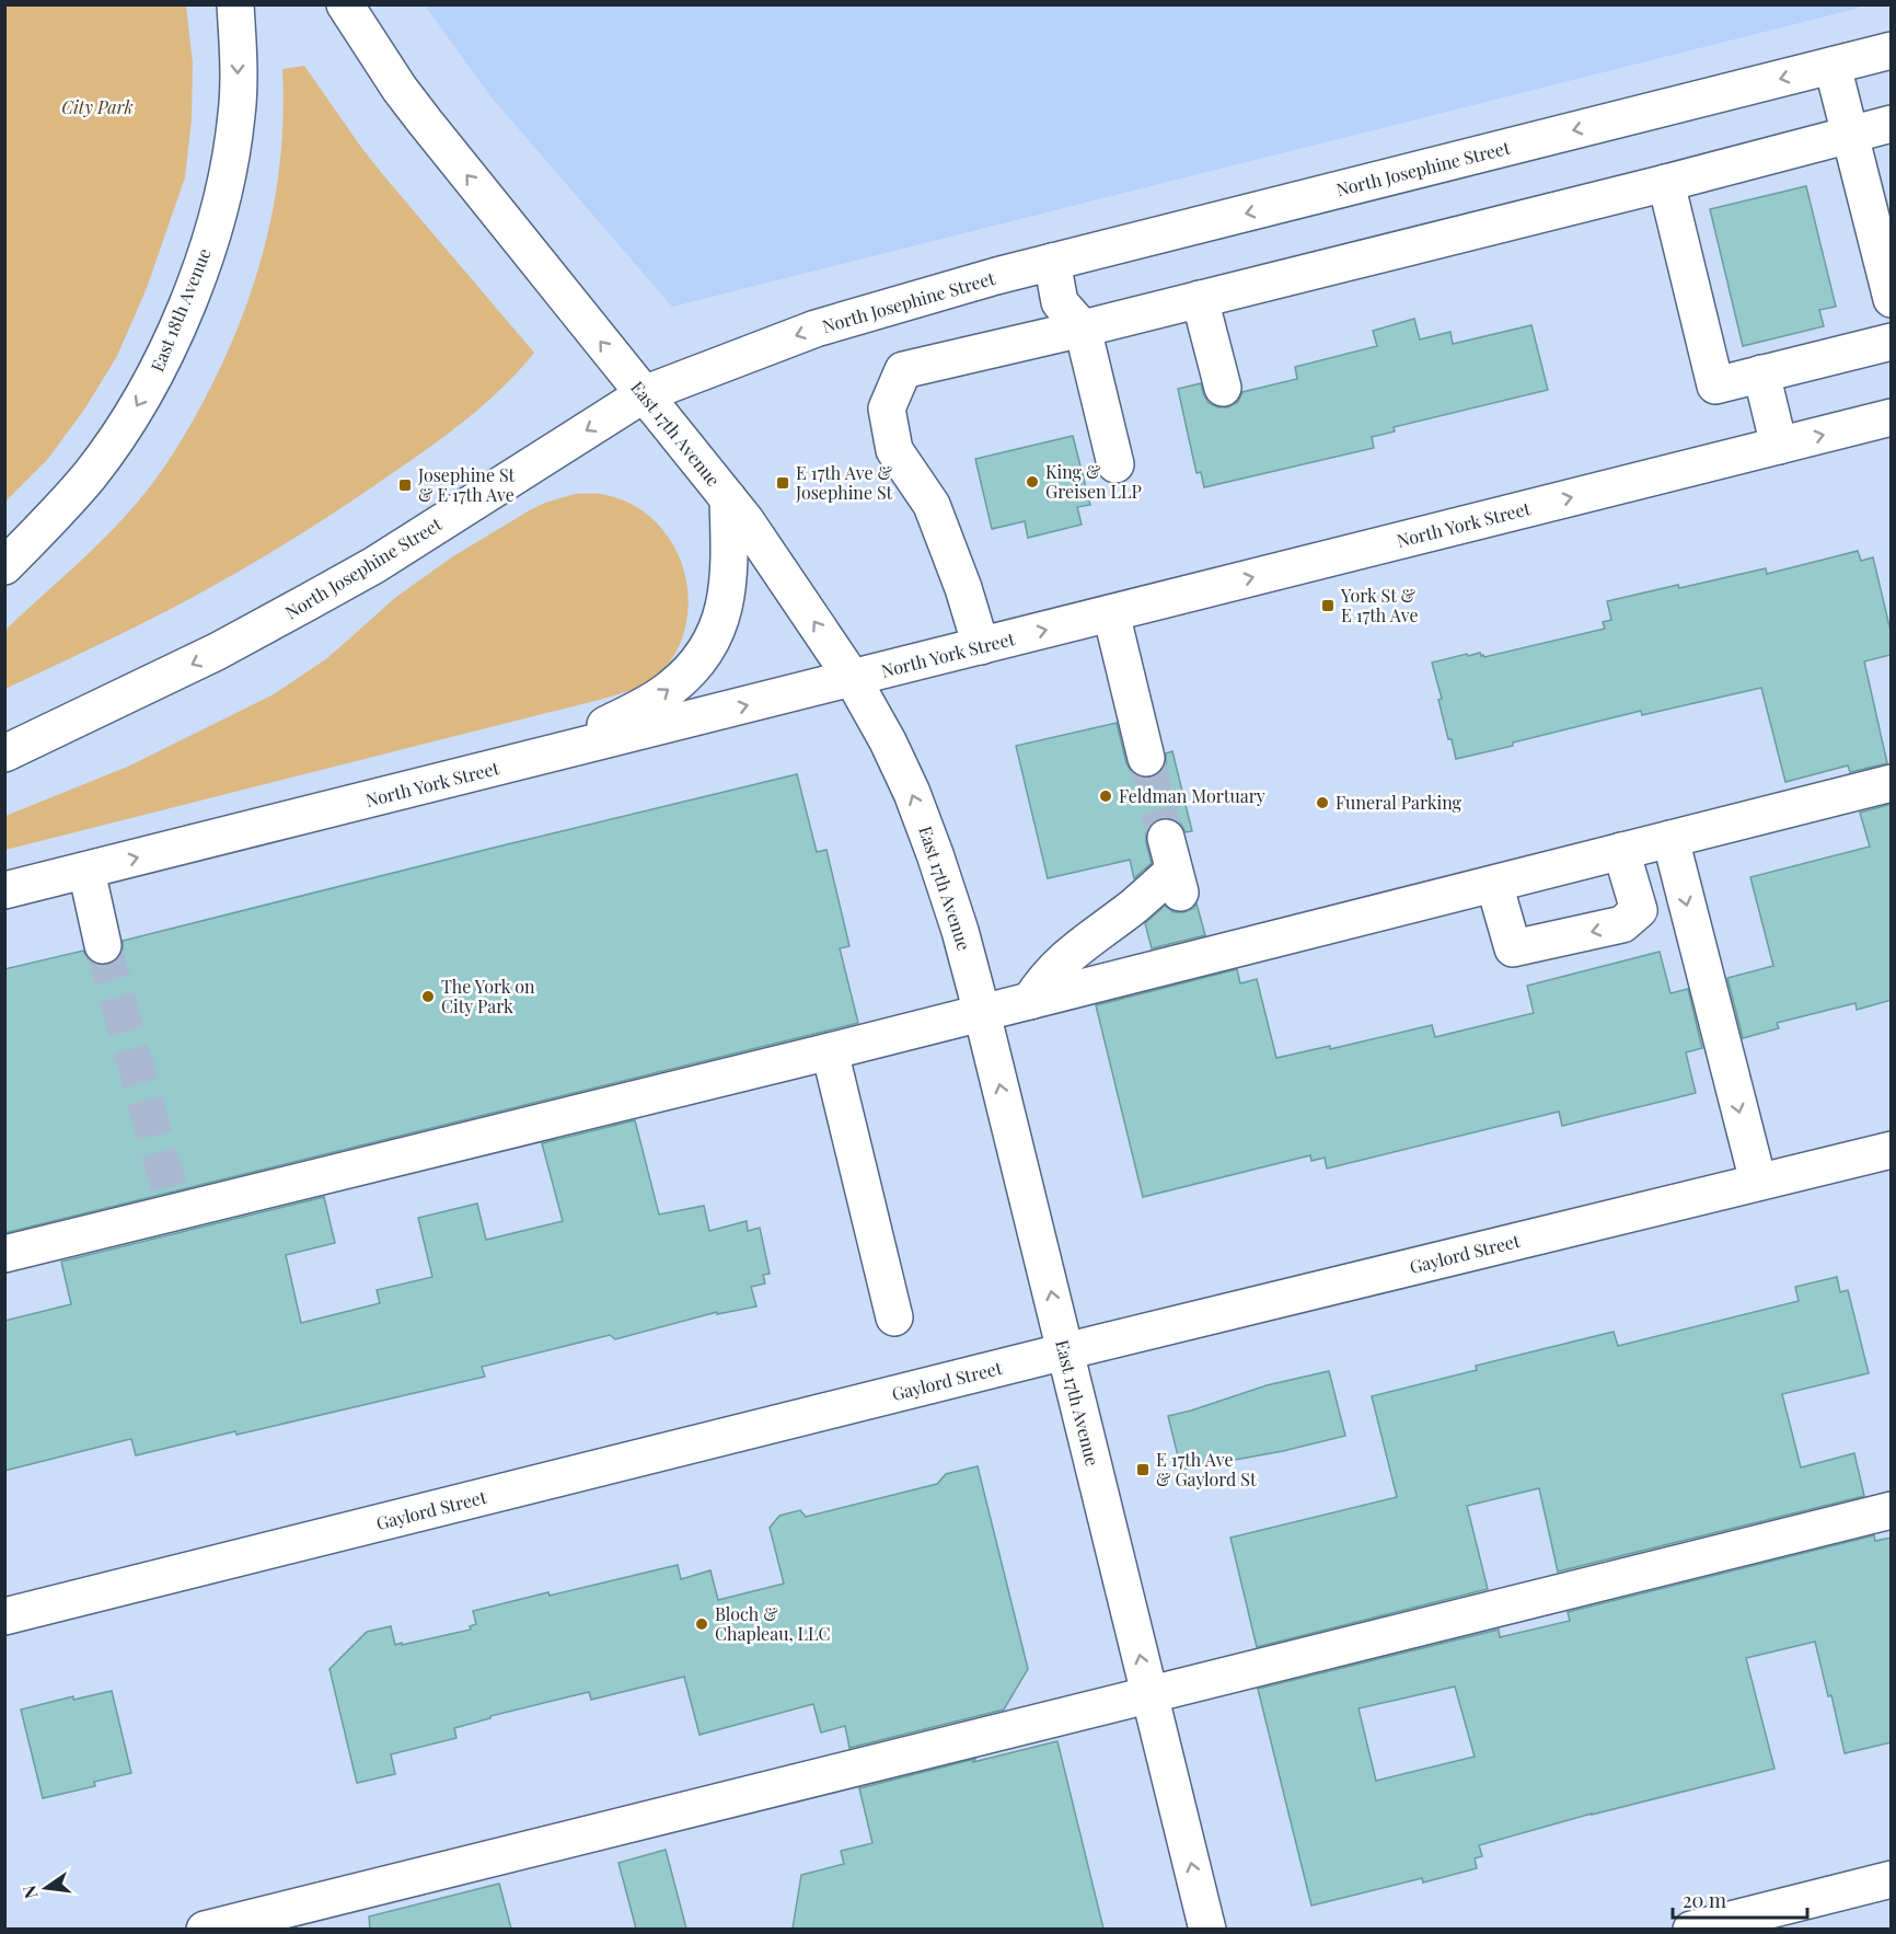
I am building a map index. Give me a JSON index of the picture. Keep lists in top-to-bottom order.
{
  "streets": {
    "main road": [
      "North Josephine Street",
      "East 18th Avenue",
      "East 17th Avenue",
      "North York Street",
      "Gaylord Street"
    ]
  },
  "crossings": [
    ["North Josephine Street", "East 17th Avenue"],
    ["East 17th Avenue", "North York Street"],
    ["East 17th Avenue", "Gaylord Street"]
  ],
  "one_way": ["East 18th Avenue", "East 17th Avenue"],
  "parks": ["City Park"],
  "places": {
    "other": [
      "King & Greisen LLP",
      "Feldman Mortuary",
      "Funeral Parking",
      "The York on City Park",
      "Bloch & Chapleau, LLC"
    ],
    "transit": [
      "E 17th Ave & Josephine St",
      "Josephine St & E 17th Ave",
      "York St & E 17th Ave",
      "E 17th Ave & Gaylord St"
    ]
  },
  "scale_bar": "20 m",
  "north": "left"
}
